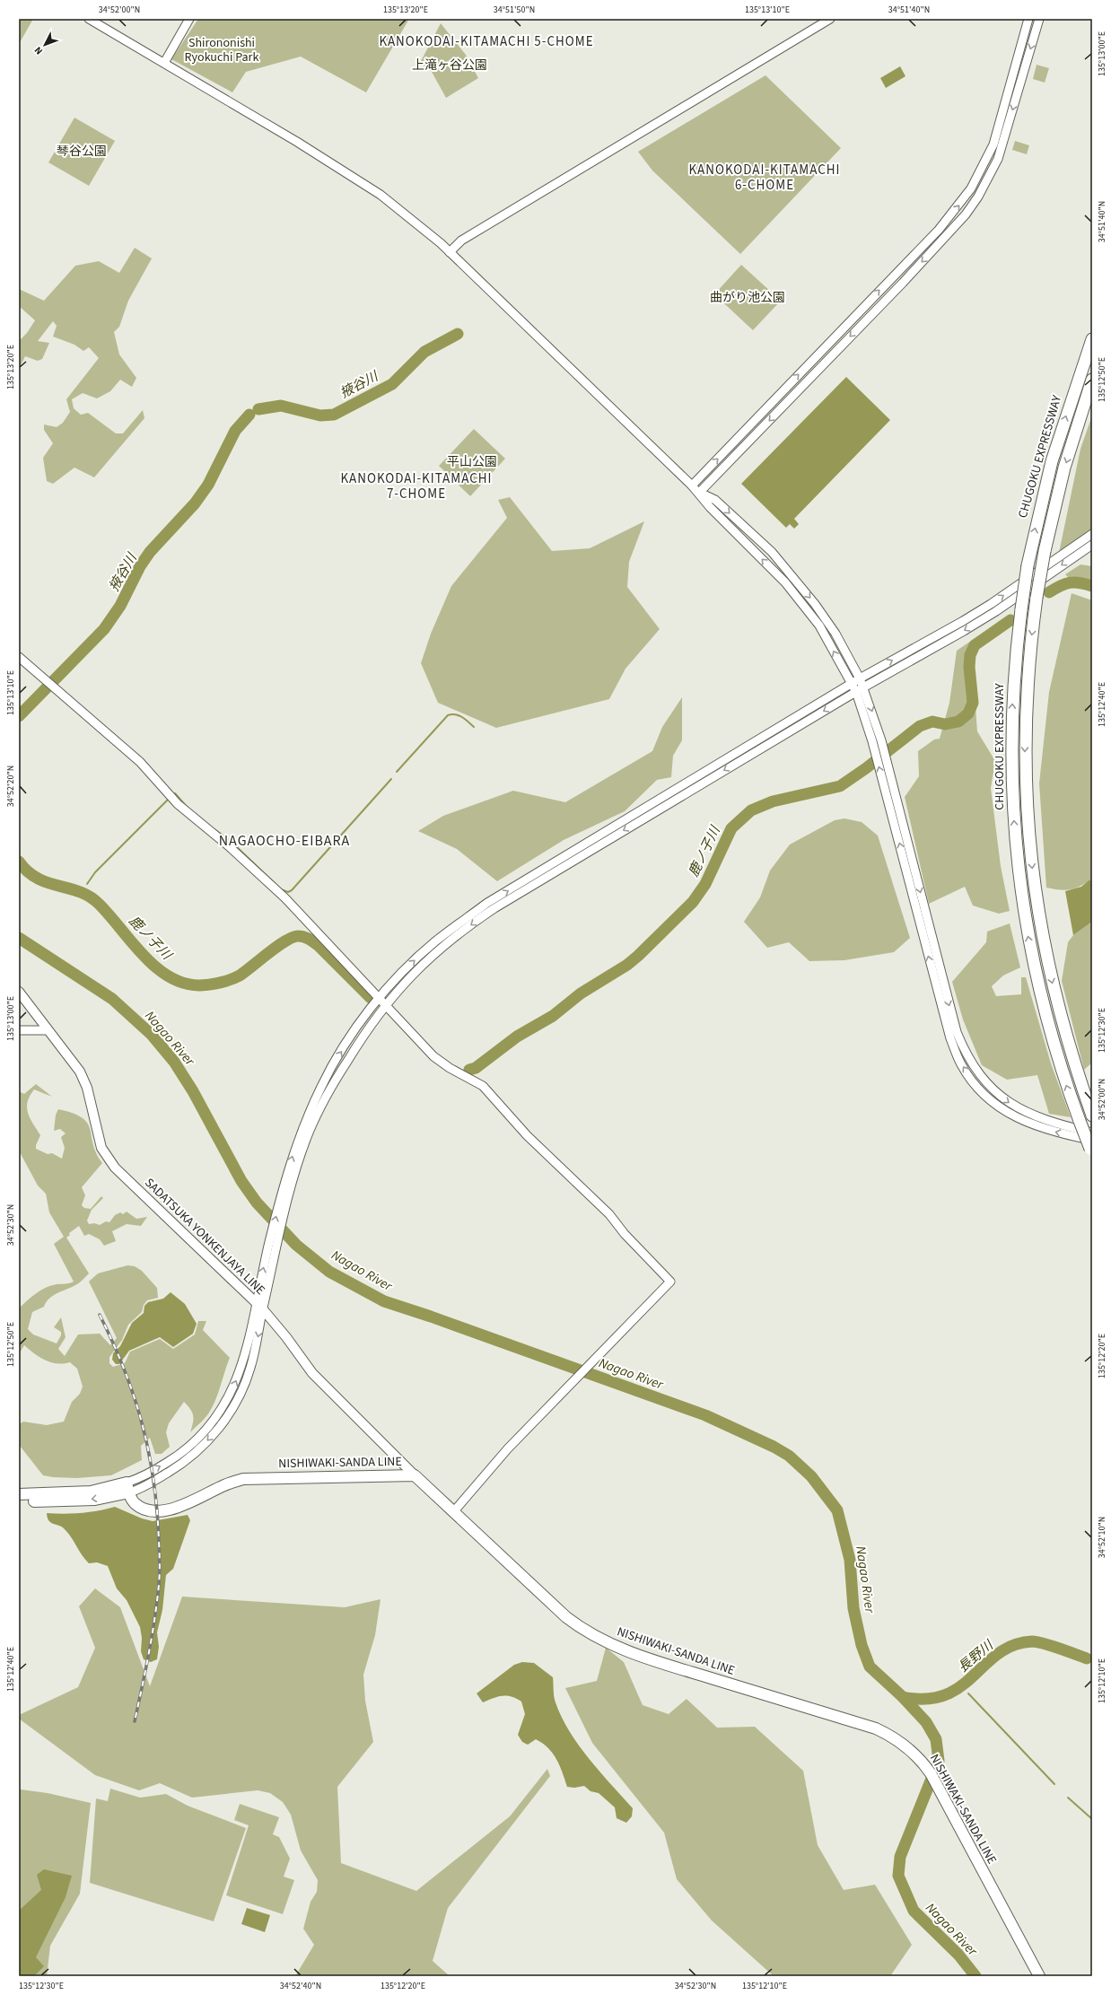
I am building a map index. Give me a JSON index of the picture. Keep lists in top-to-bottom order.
{
  "streets": {
    "highway": ["CHUGOKU EXPRESSWAY"],
    "main road": ["SADATSUKA YONKENJAYA LINE", "NISHIWAKI-SANDA LINE"]
  },
  "crossings": [
    ["SADATSUKA YONKENJAYA LINE", "NISHIWAKI-SANDA LINE"]
  ],
  "districts": [
    "KANOKODAI-KITAMACHI 5-CHOME",
    "KANOKODAI-KITAMACHI 6-CHOME",
    "KANOKODAI-KITAMACHI 7-CHOME",
    "NAGAOCHO-EIBARA"
  ],
  "water": [
    "掖谷川",
    "鹿ノ子川",
    "Nagao River",
    "長野川"
  ],
  "parks": [
    "Shirononishi Ryokuchi Park",
    "上滝ヶ谷公園",
    "琴谷公園",
    "曲がり池公園",
    "平山公園"
  ],
  "north": "bottom left",
  "coordinates": [
    "34°52'00\"N",
    "135°13'20\"E",
    "34°51'50\"N",
    "135°13'10\"E",
    "34°51'40\"N",
    "135°13'00\"E",
    "135°12'50\"E",
    "135°12'40\"E",
    "34°52'20\"N",
    "135°12'30\"E",
    "34°52'30\"N",
    "135°12'20\"E",
    "34°52'10\"N",
    "135°12'10\"E",
    "34°52'40\"N"
  ]
}
